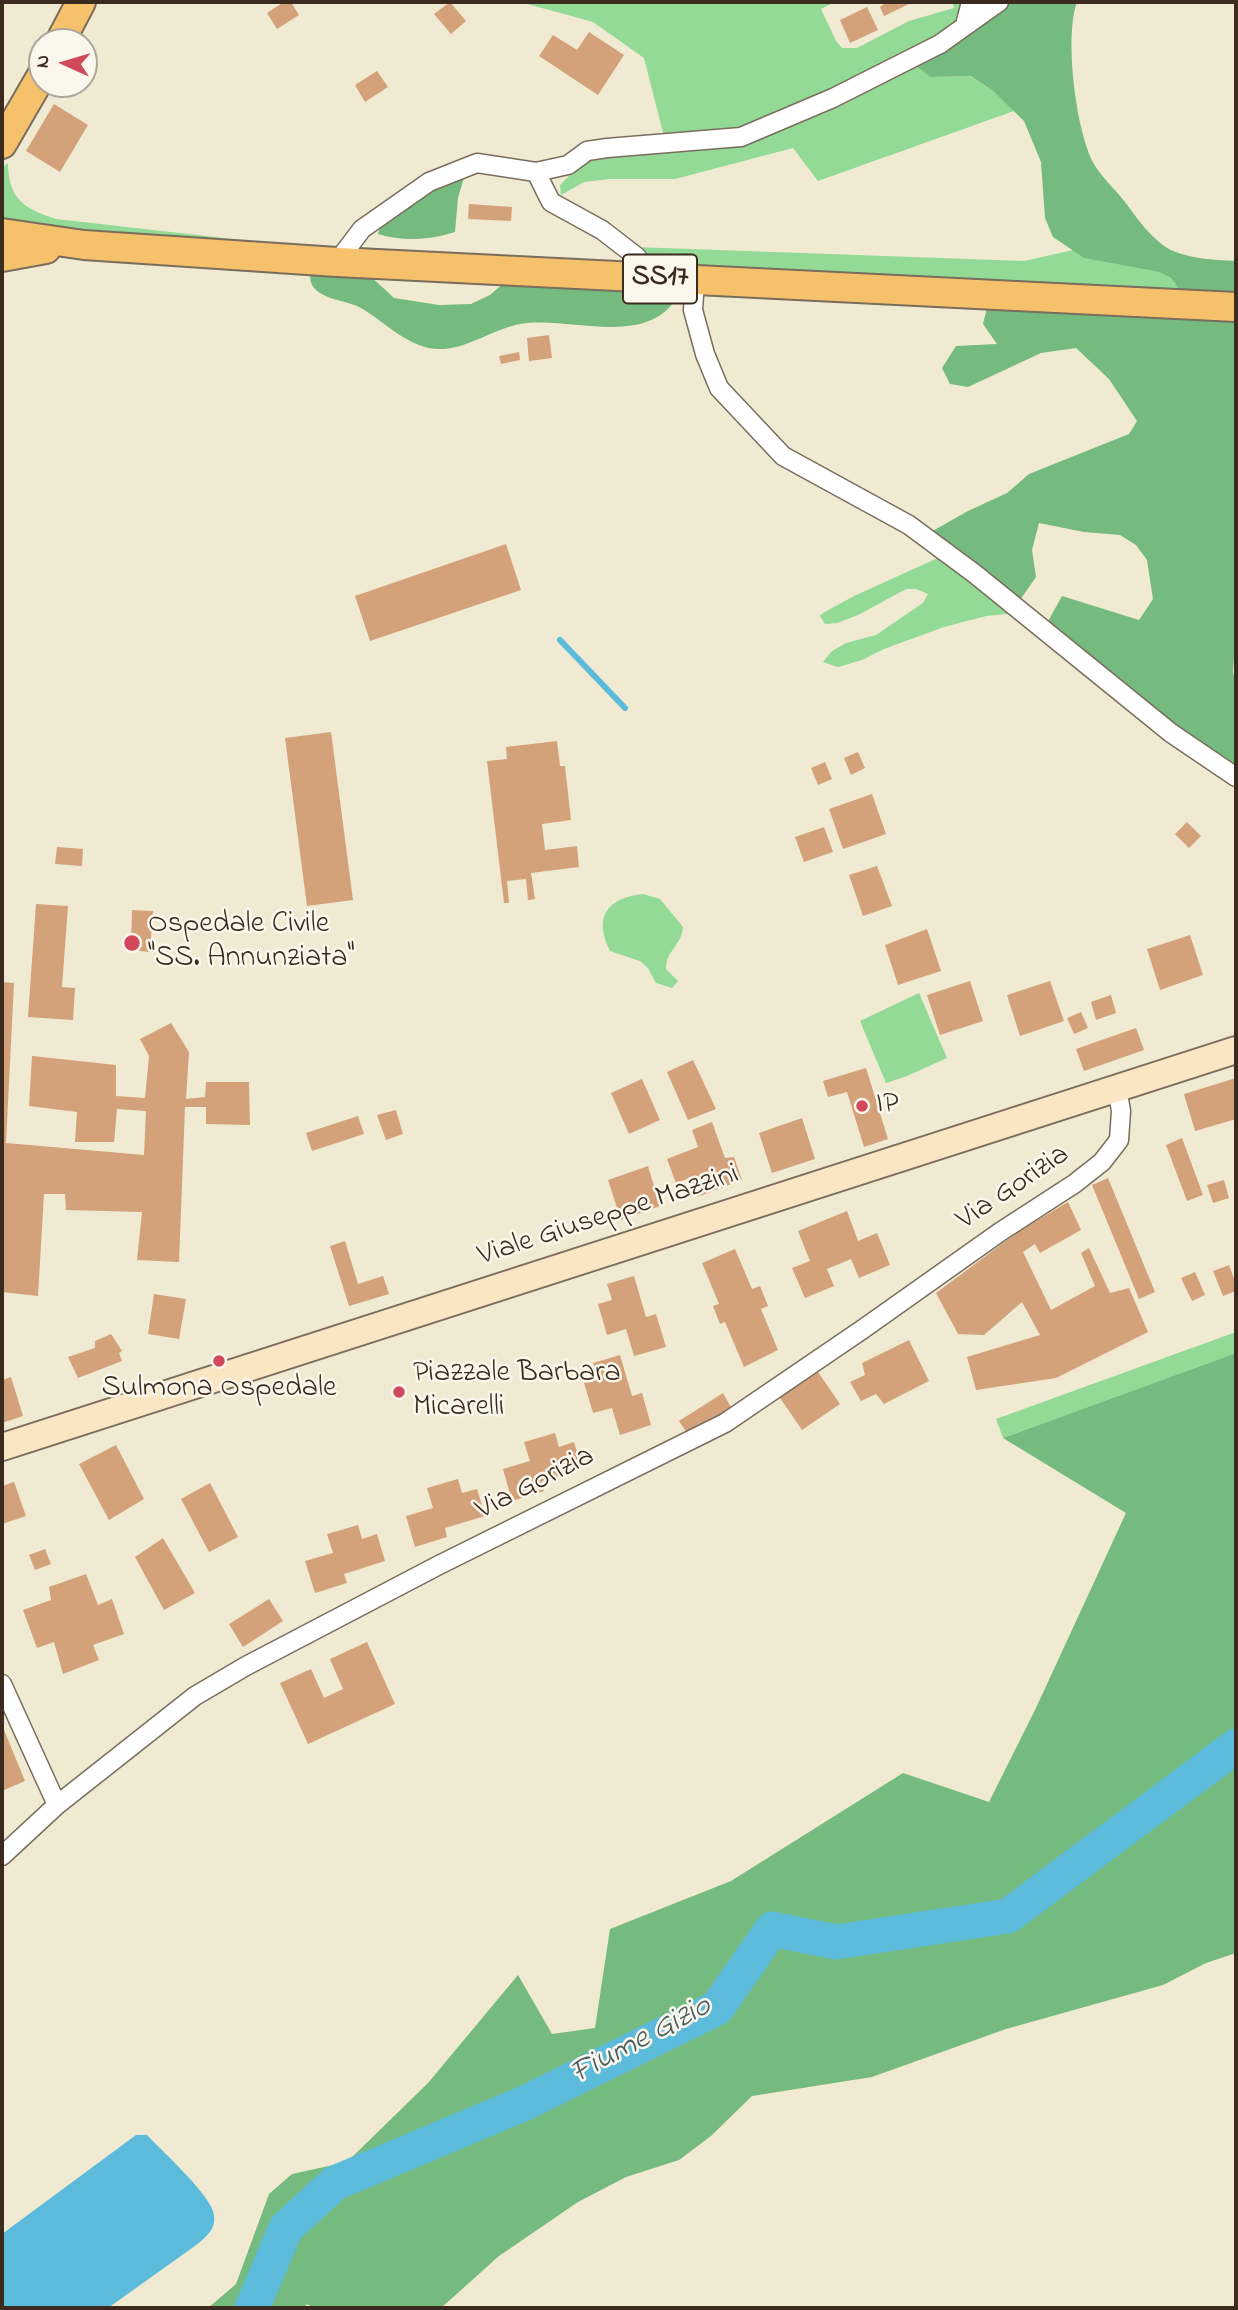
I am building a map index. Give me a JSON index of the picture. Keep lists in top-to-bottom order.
{
  "streets": {
    "main road": ["SS17", "Viale Giuseppe Mazzini"],
    "street": ["Via Gorizia"]
  },
  "crossings": [
    ["Via Gorizia", "Viale Giuseppe Mazzini"]
  ],
  "water": ["Fiume Gizio"],
  "places": [
    "Ospedale Civile \"SS. Annunziata\"",
    "IP",
    "Sulmona Ospedale",
    "Piazzale Barbara Micarelli"
  ],
  "north": "left"
}
